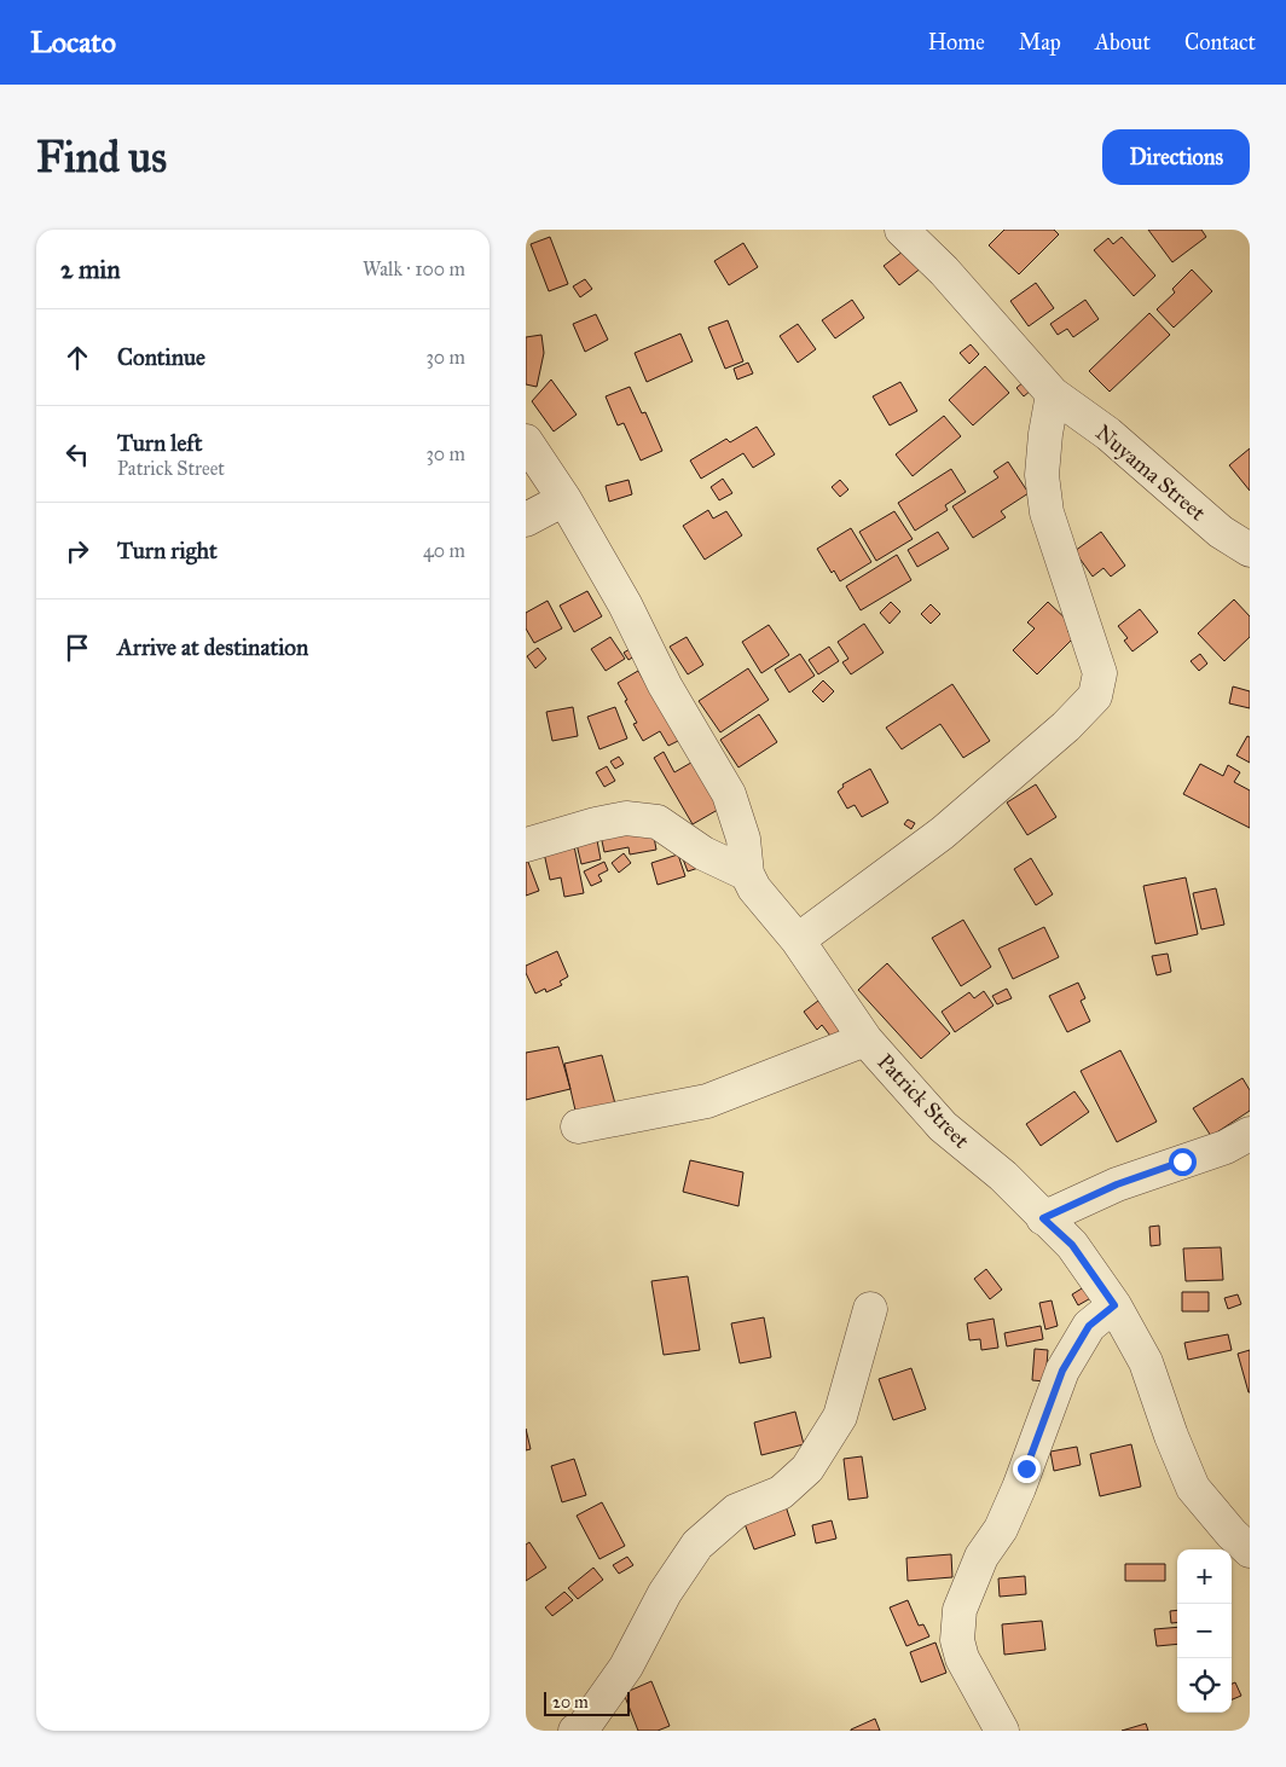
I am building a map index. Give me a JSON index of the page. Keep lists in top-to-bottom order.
{
  "streets": {
    "street": ["Nuyama Street", "Patrick Street"]
  },
  "scale_bar": "20 m",
  "page": {
    "header": "Locato",
    "nav": [
      "Home",
      "Map",
      "About",
      "Contact"
    ],
    "buttons": "Directions",
    "title": "Find us",
    "heading": ["2 min", "Walk · 100 m"],
    "list": [
      ["Continue", "30 m"],
      ["Turn left", "Patrick Street", "30 m"],
      ["Turn right", "40 m"],
      "Arrive at destination"
    ],
    "map_buttons": ["+", "−"],
    "scale": "20 m"
  }
}
